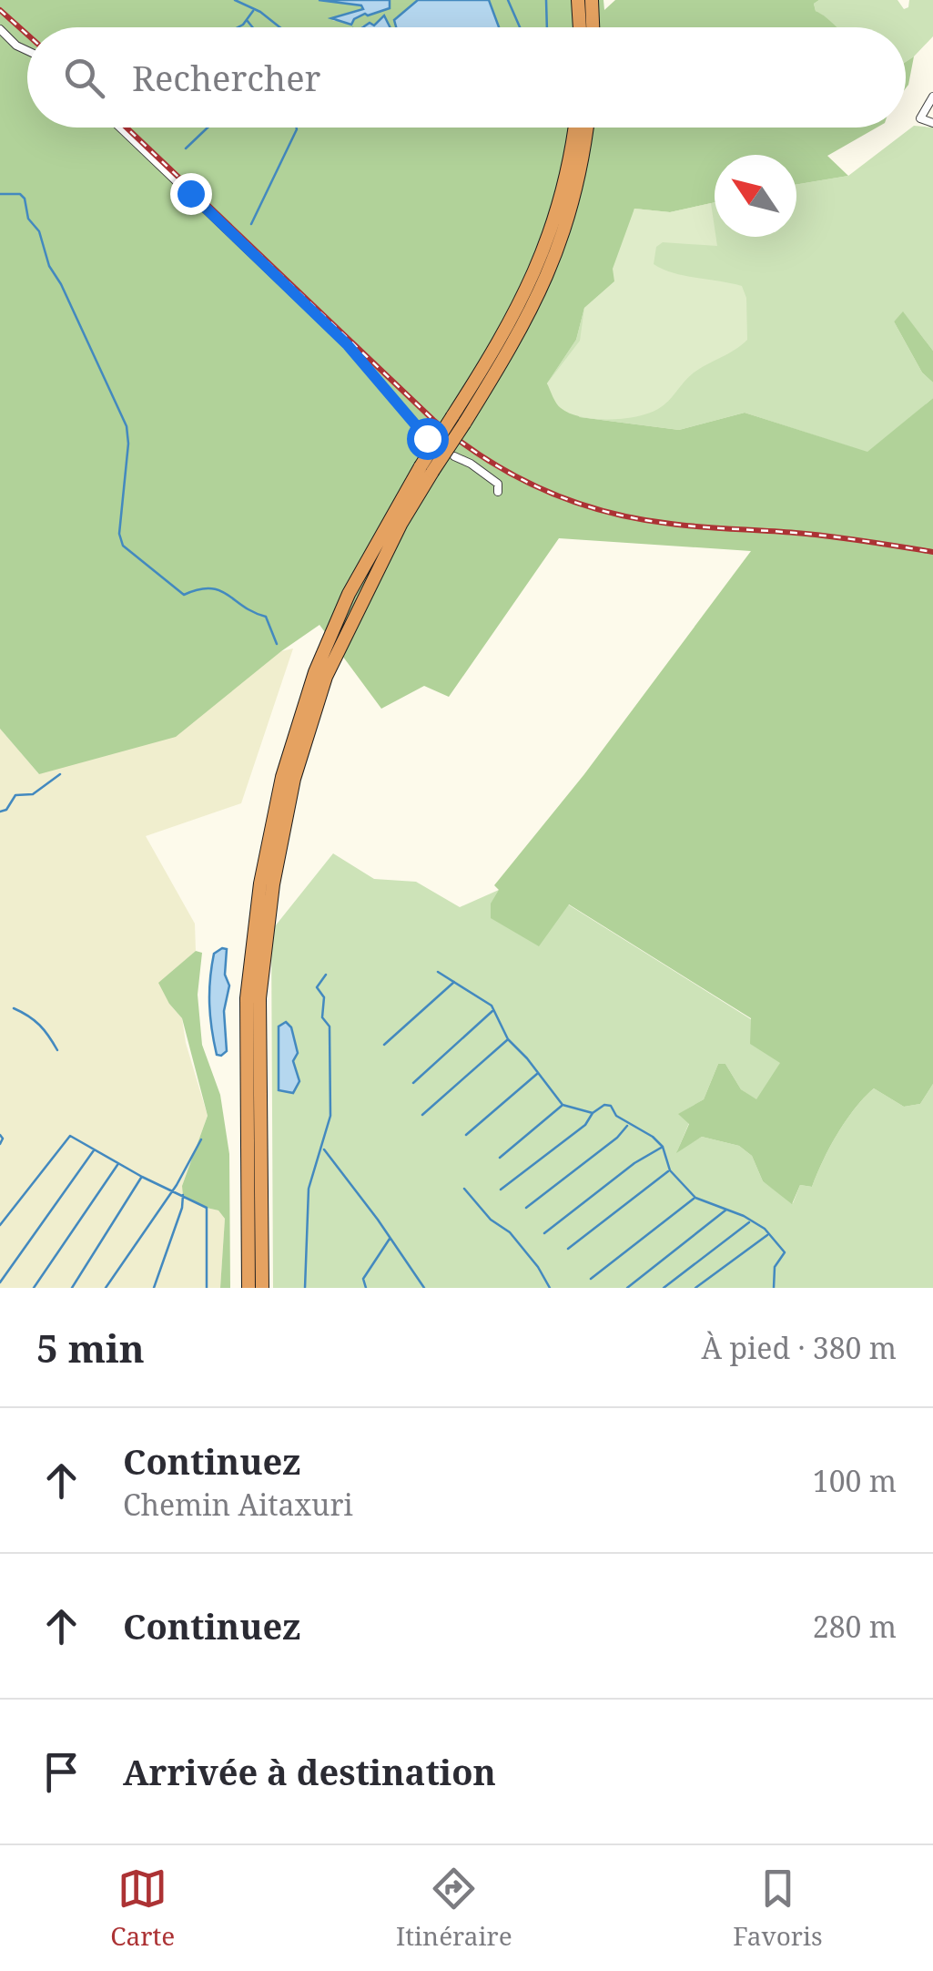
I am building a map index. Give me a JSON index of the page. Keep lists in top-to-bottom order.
{
  "north": "top left",
  "page": {
    "search": "Rechercher",
    "heading": ["5 min", "À pied · 380 m"],
    "list": [
      ["Continuez", "Chemin Aitaxuri", "100 m"],
      ["Continuez", "280 m"],
      "Arrivée à destination"
    ],
    "nav": ["Carte", "Itinéraire", "Favoris"]
  }
}
